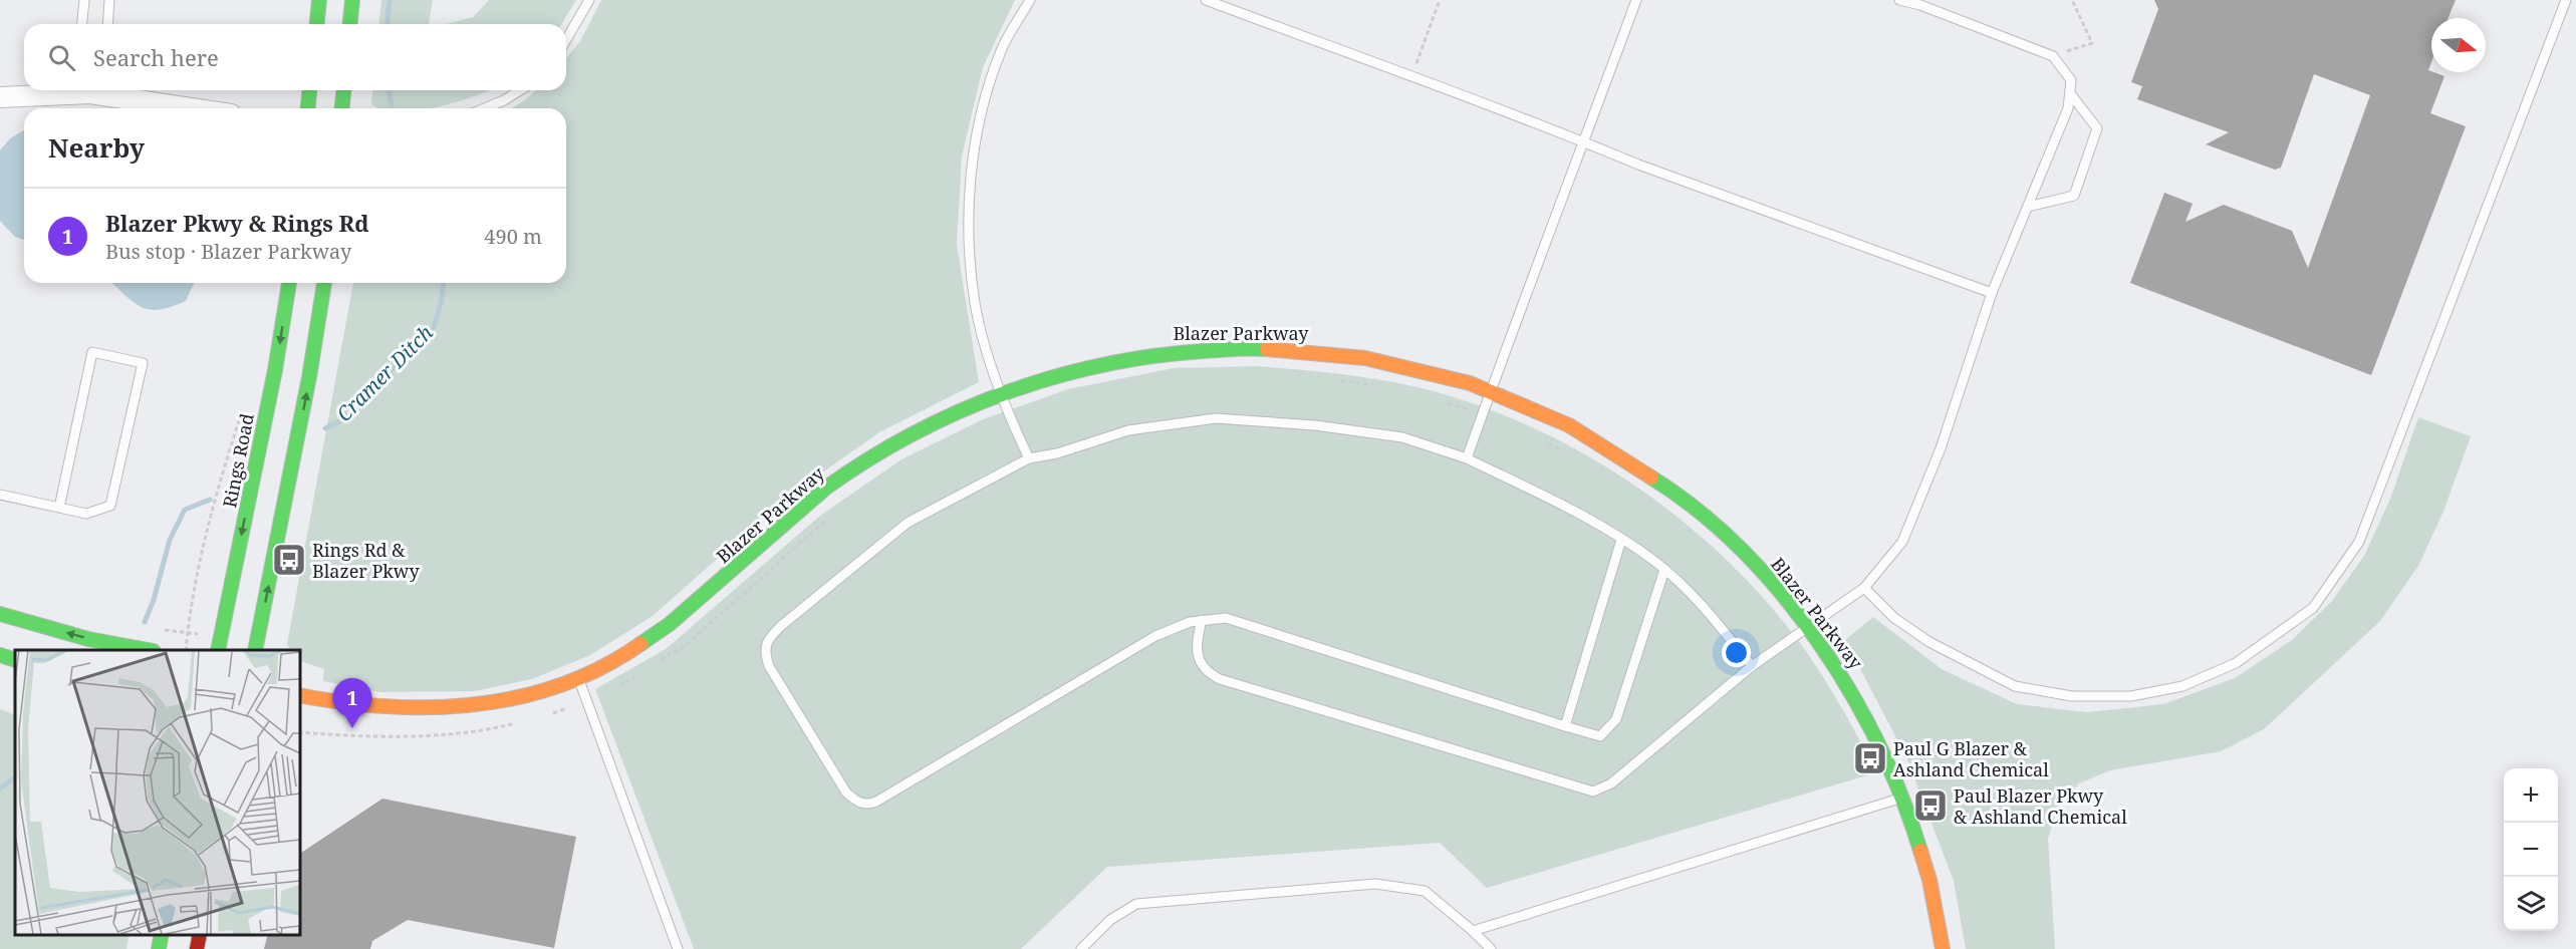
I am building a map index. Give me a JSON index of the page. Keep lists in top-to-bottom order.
{
  "streets": {
    "street": ["Blazer Parkway", "Rings Road"]
  },
  "water": ["Cramer Ditch"],
  "places": {
    "bus stop": ["Rings Rd & Blazer Pkwy", "Paul G Blazer & Ashland Chemical", "Paul Blazer Pkwy & Ashland Chemical"]
  },
  "north": "right",
  "page": {
    "search": "Search here",
    "heading": "Nearby",
    "list": [
      {
        "mark": "1",
        "name": "Blazer Pkwy & Rings Rd",
        "note": "Bus stop · Blazer Parkway",
        "value": "490 m"
      }
    ],
    "pins": "1",
    "map_buttons": ["+", "−"]
  }
}
